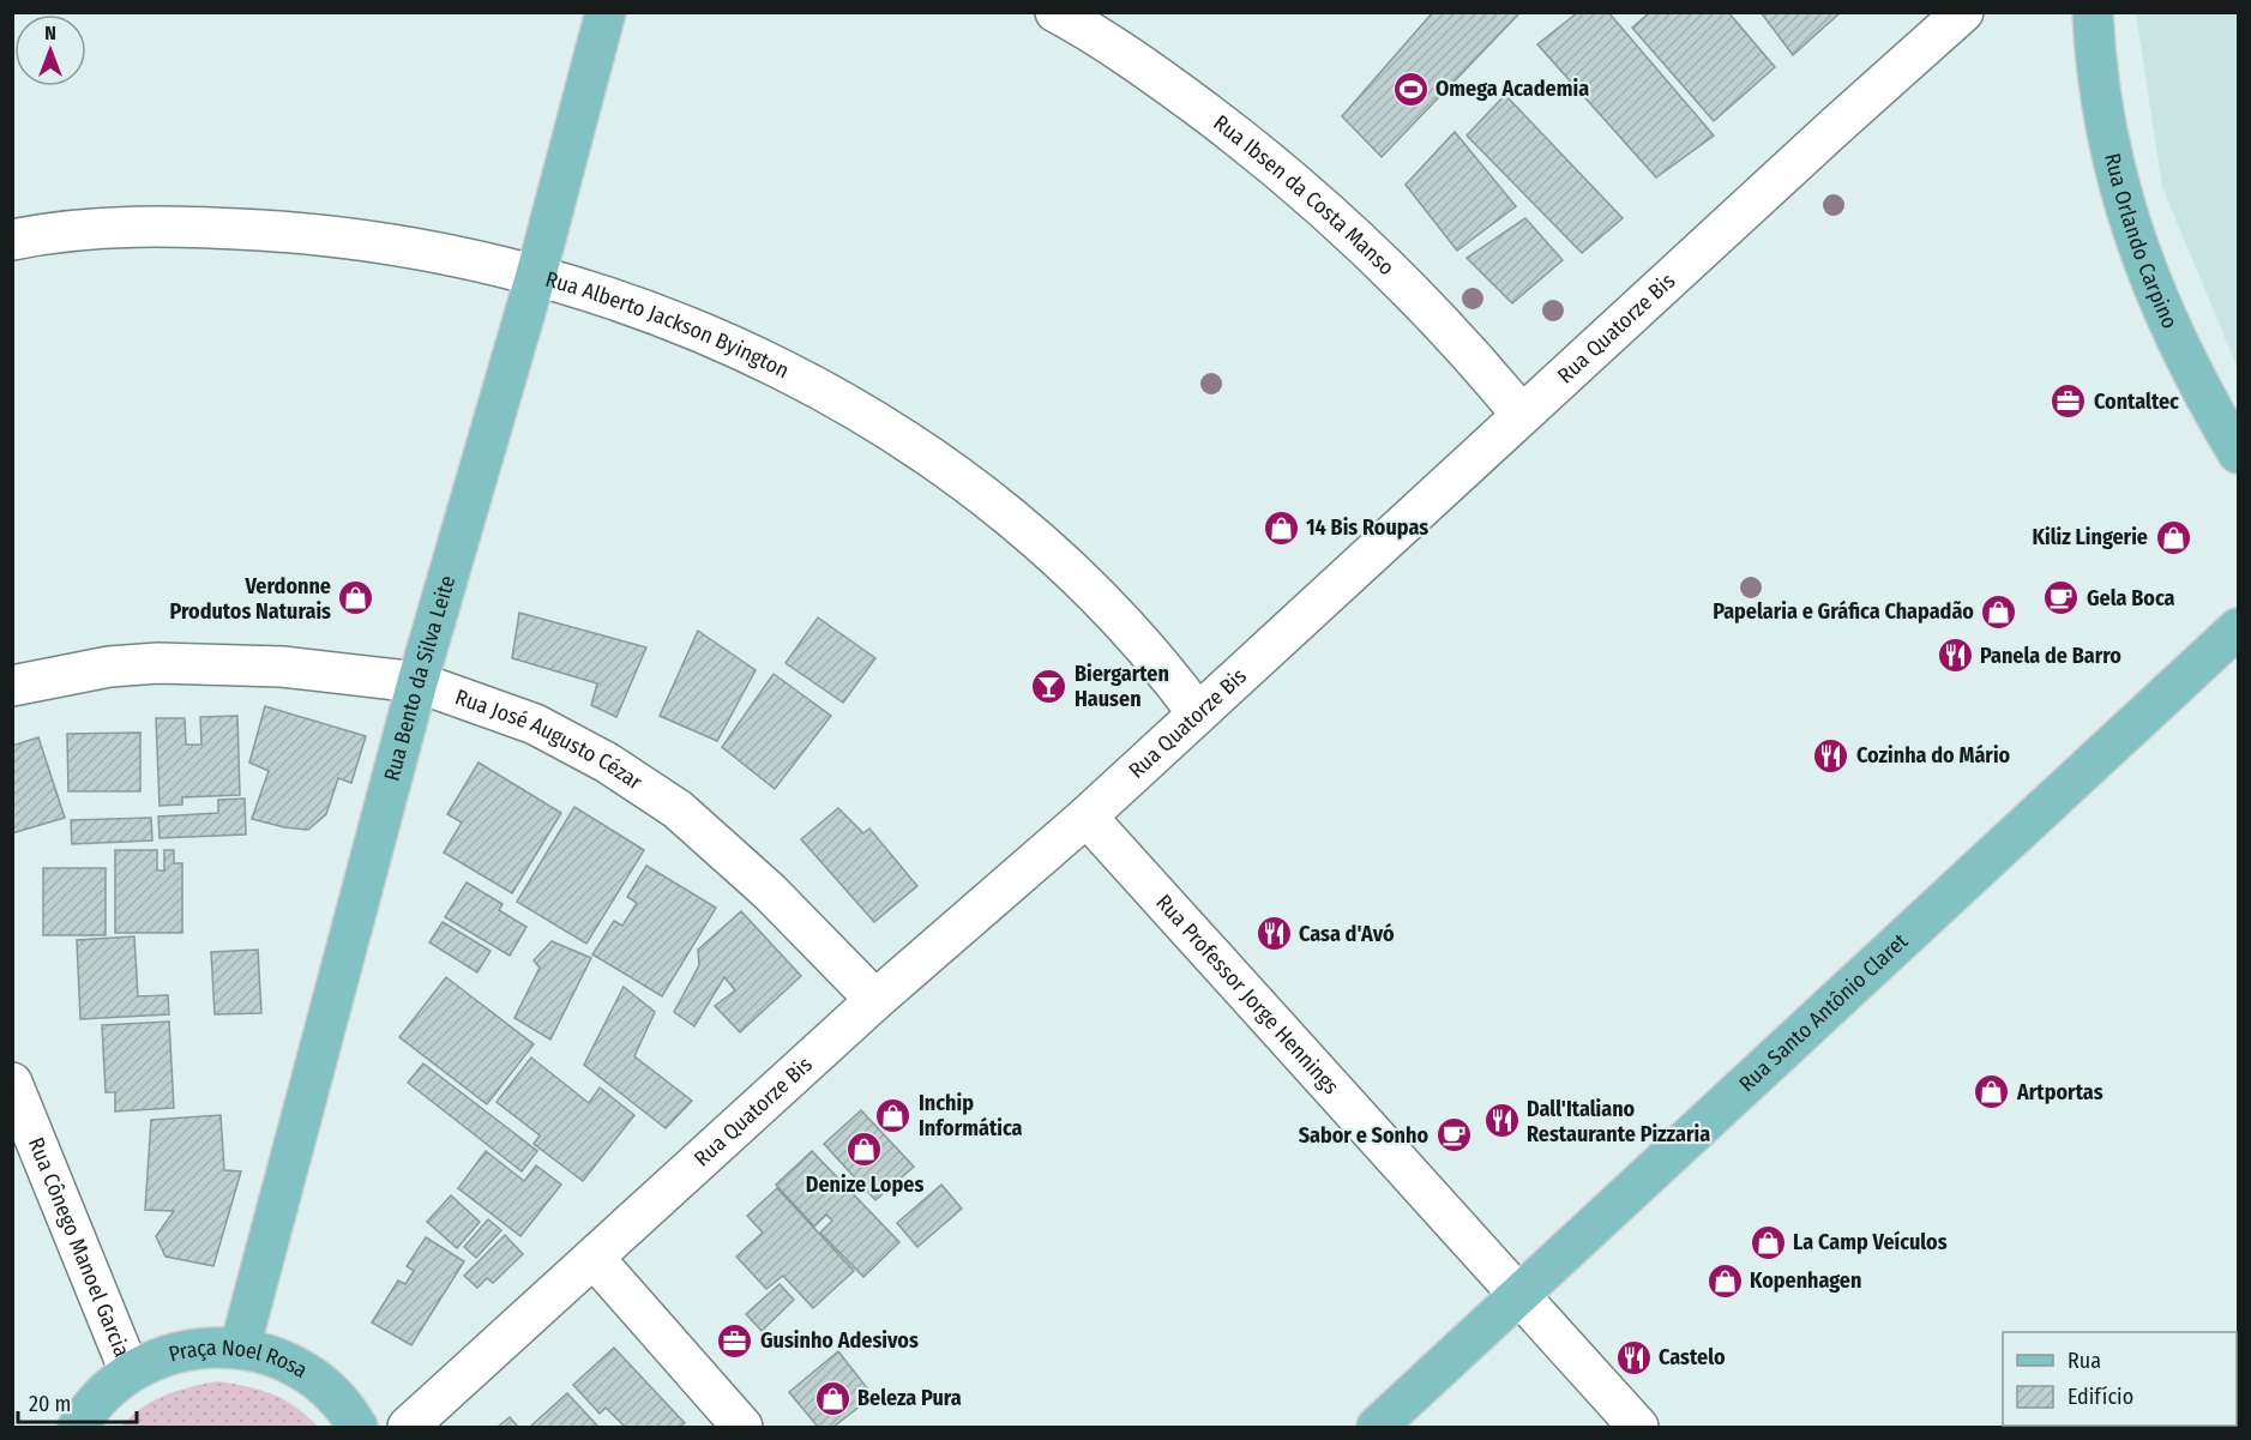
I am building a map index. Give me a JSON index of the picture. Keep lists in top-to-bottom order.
{
  "streets": {
    "main road": [
      "Rua Orlando Carpino",
      "Rua Bento da Silva Leite",
      "Rua Santo Antônio Claret",
      "Praça Noel Rosa"
    ],
    "street": [
      "Rua Ibsen da Costa Manso",
      "Rua Alberto Jackson Byington",
      "Rua Quatorze Bis",
      "Rua José Augusto Cézar",
      "Rua Professor Jorge Hennings",
      "Rua Cônego Manoel Garcia"
    ]
  },
  "crossings": [
    ["Rua Ibsen da Costa Manso", "Rua Quatorze Bis"],
    ["Rua Alberto Jackson Byington", "Rua Quatorze Bis"],
    ["Rua Alberto Jackson Byington", "Rua Bento da Silva Leite"],
    ["Rua Quatorze Bis", "Rua José Augusto Cézar"],
    ["Rua Quatorze Bis", "Rua Professor Jorge Hennings"],
    ["Rua Bento da Silva Leite", "Rua José Augusto Cézar"],
    ["Rua Bento da Silva Leite", "Praça Noel Rosa"],
    ["Rua Professor Jorge Hennings", "Rua Santo Antônio Claret"],
    ["Rua Cônego Manoel Garcia", "Praça Noel Rosa"]
  ],
  "places": {
    "sports": ["Omega Academia"],
    "office": ["Contaltec", "Gusinho Adesivos"],
    "shop": [
      "14 Bis Roupas",
      "Kiliz Lingerie",
      "Verdonne Produtos Naturais",
      "Papelaria e Gráfica Chapadão",
      "Artportas",
      "Inchip Informática",
      "Denize Lopes",
      "La Camp Veículos",
      "Kopenhagen",
      "Beleza Pura"
    ],
    "cafe": ["Gela Boca", "Sabor e Sonho"],
    "restaurant": [
      "Panela de Barro",
      "Cozinha do Mário",
      "Casa d'Avó",
      "Dall'Italiano Restaurante Pizzaria",
      "Castelo"
    ],
    "bar": ["Biergarten Hausen"]
  },
  "legend": ["Rua", "Edifício"],
  "scale_bar": "20 m",
  "north": "top"
}
